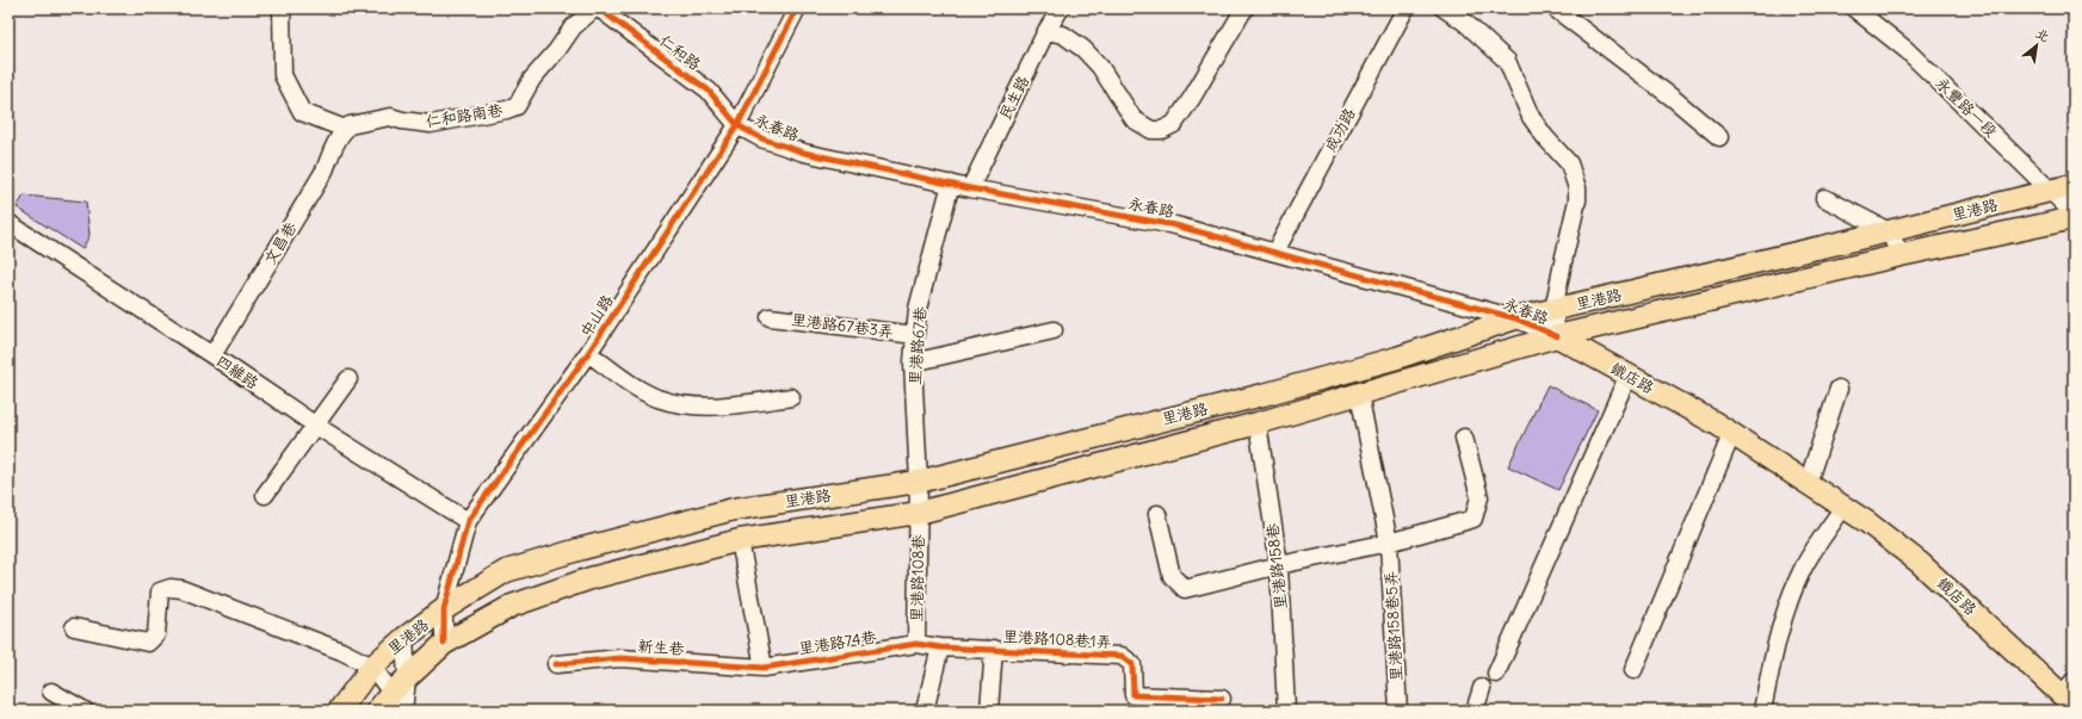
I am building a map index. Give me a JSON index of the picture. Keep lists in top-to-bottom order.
{
  "streets": {
    "main road": ["里港路", "鐵店路"],
    "street": [
      "仁和路",
      "民生路",
      "永豐路一段",
      "仁和路南巷",
      "永春路",
      "成功路",
      "文昌巷",
      "中山路",
      "里港路67巷3弄",
      "里港路67巷",
      "四維路",
      "里港路158巷",
      "里港路108巷",
      "里港路158巷5弄",
      "里港路108巷1弄",
      "里港路74巷",
      "新生巷"
    ]
  },
  "crossings": [
    ["仁和路", "永春路"],
    ["仁和路", "中山路"],
    ["民生路", "永春路"],
    ["永豐路一段", "里港路"],
    ["仁和路南巷", "文昌巷"],
    ["永春路", "成功路"],
    ["永春路", "里港路"],
    ["永春路", "中山路"],
    ["永春路", "里港路67巷"],
    ["永春路", "鐵店路"],
    ["里港路", "中山路"],
    ["里港路", "里港路67巷"],
    ["里港路", "鐵店路"],
    ["里港路", "里港路158巷"],
    ["里港路", "里港路108巷"],
    ["里港路", "里港路158巷5弄"],
    ["文昌巷", "四維路"],
    ["中山路", "四維路"],
    ["里港路67巷3弄", "里港路67巷"],
    ["里港路67巷", "里港路108巷"],
    ["里港路108巷", "里港路108巷1弄"],
    ["里港路108巷", "里港路74巷"],
    ["里港路108巷1弄", "里港路74巷"],
    ["里港路74巷", "新生巷"]
  ],
  "north": "top right"
}
